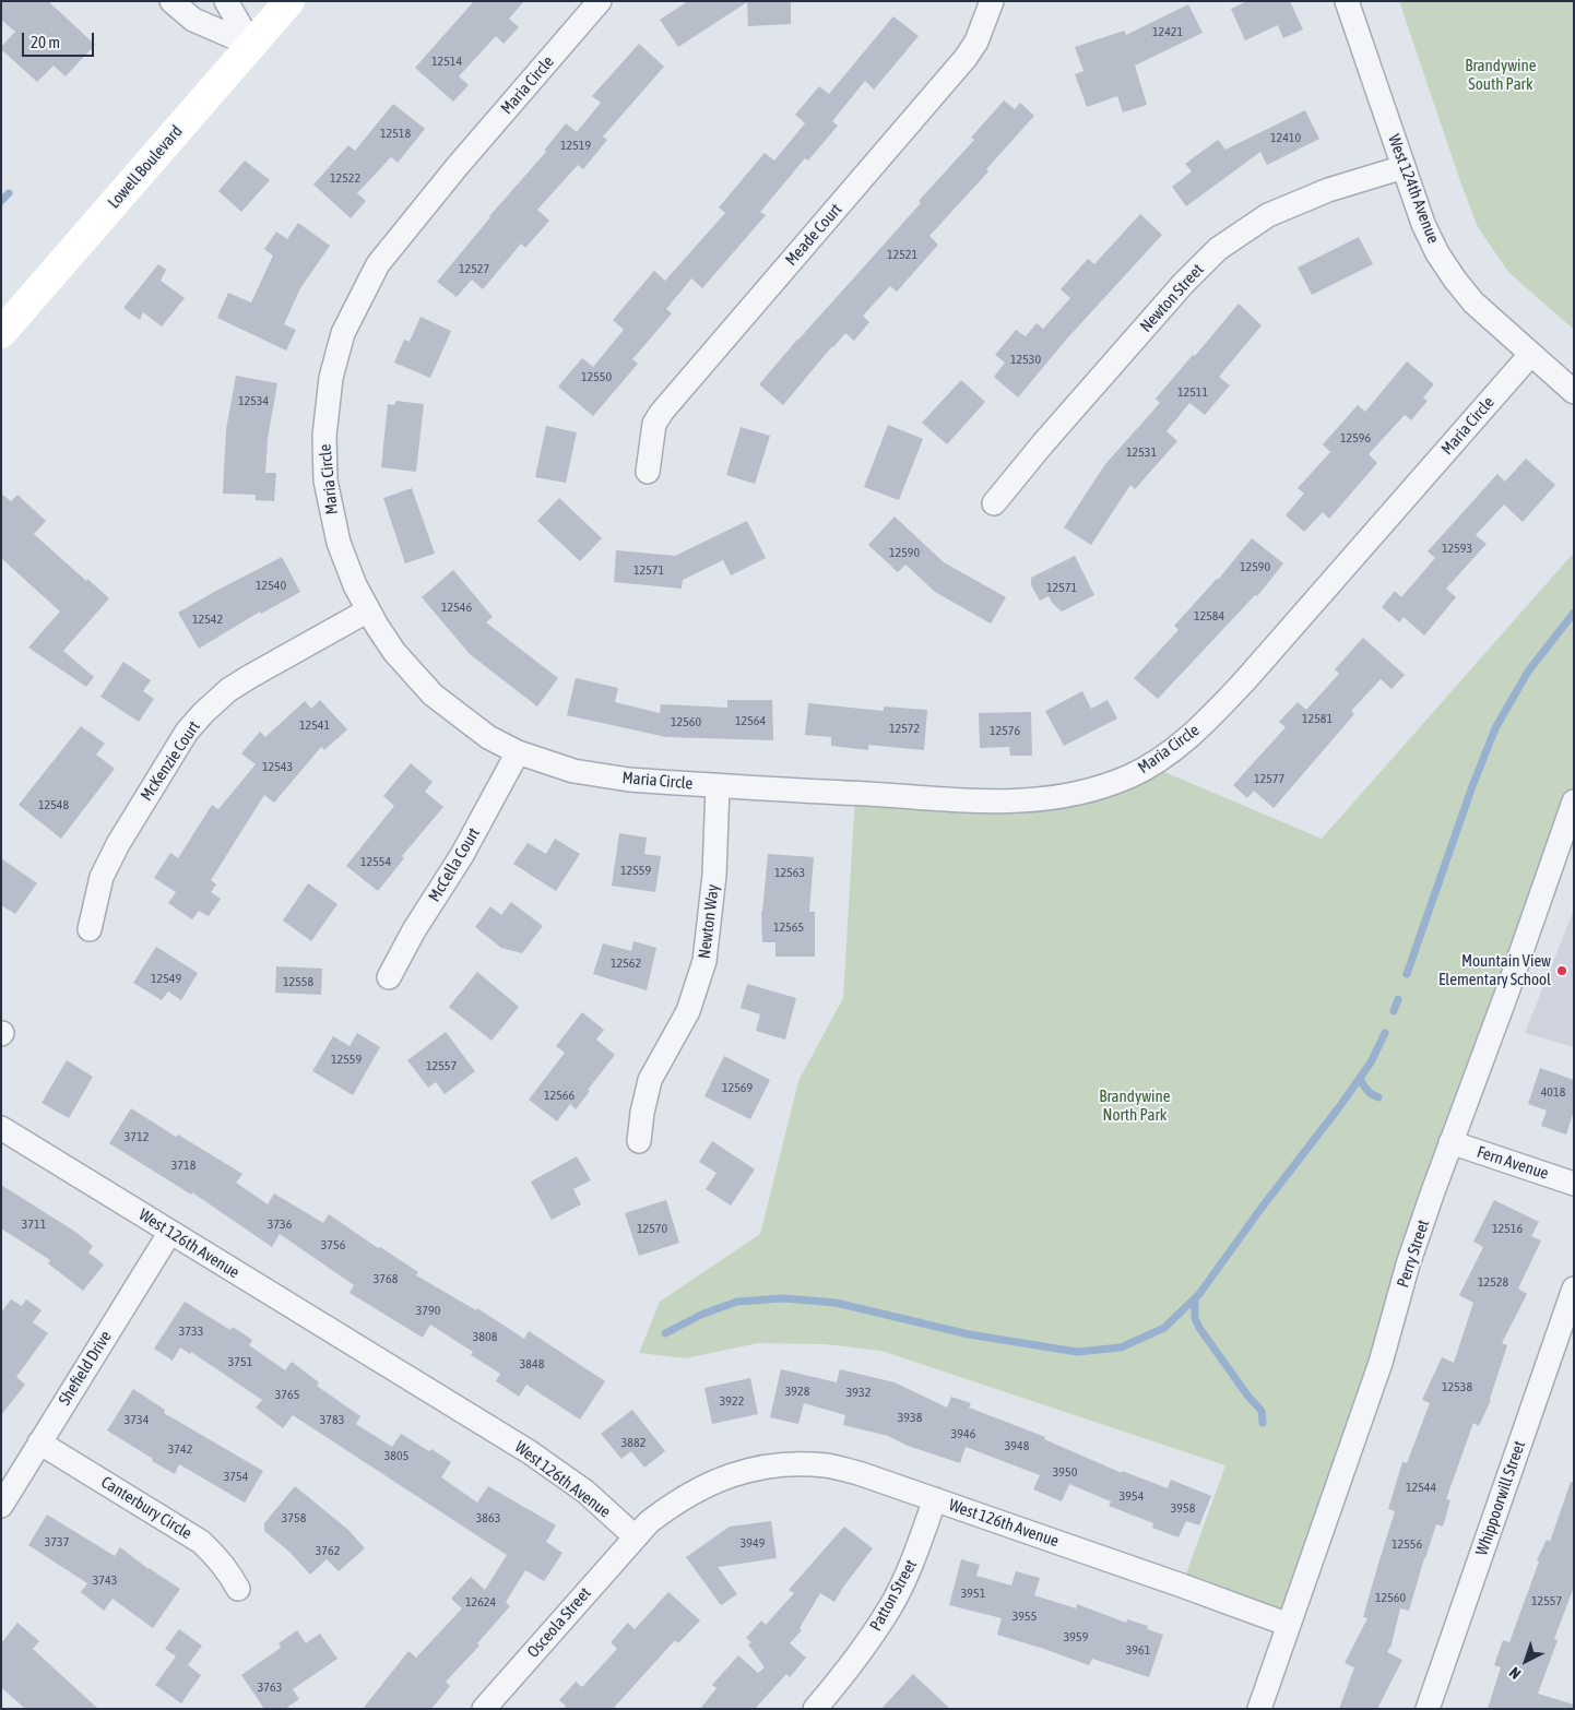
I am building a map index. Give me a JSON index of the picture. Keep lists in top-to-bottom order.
{
  "streets": {
    "main road": ["Lowell Boulevard"],
    "street": [
      "Maria Circle",
      "West 124th Avenue",
      "Meade Court",
      "Newton Street",
      "McKenzie Court",
      "McCella Court",
      "Newton Way",
      "Fern Avenue",
      "West 126th Avenue",
      "Perry Street",
      "Shefield Drive",
      "Whippoorwill Street",
      "Canterbury Circle",
      "Patton Street",
      "Osceola Street"
    ]
  },
  "crossings": [
    ["Maria Circle", "West 124th Avenue"],
    ["Maria Circle", "McKenzie Court"],
    ["Maria Circle", "McCella Court"],
    ["Maria Circle", "Newton Way"],
    ["West 124th Avenue", "Newton Street"],
    ["Fern Avenue", "Perry Street"],
    ["West 126th Avenue", "Perry Street"],
    ["West 126th Avenue", "Shefield Drive"],
    ["West 126th Avenue", "Patton Street"],
    ["West 126th Avenue", "Osceola Street"],
    ["Shefield Drive", "Canterbury Circle"]
  ],
  "parks": ["Brandywine South Park", "Brandywine North Park"],
  "places": ["Mountain View Elementary School"],
  "house_numbers": [
    "12421",
    "12514",
    "12518",
    "12410",
    "12519",
    "12522",
    "12521",
    "12527",
    "12530",
    "12550",
    "12511",
    "12534",
    "12596",
    "12531",
    "12593",
    "12590",
    "12590",
    "12571",
    "12540",
    "12571",
    "12546",
    "12584",
    "12542",
    "12581",
    "12564",
    "12560",
    "12541",
    "12572",
    "12576",
    "12543",
    "12577",
    "12548",
    "12554",
    "12559",
    "12563",
    "12565",
    "12562",
    "12549",
    "12558",
    "12559",
    "12557",
    "12569",
    "4018",
    "12566",
    "3712",
    "3718",
    "3711",
    "3736",
    "12570",
    "12516",
    "3756",
    "3768",
    "12528",
    "3790",
    "3733",
    "3808",
    "3751",
    "3848",
    "12538",
    "3928",
    "3932",
    "3765",
    "3922",
    "3938",
    "3734",
    "3783",
    "3946",
    "3882",
    "3948",
    "3742",
    "3805",
    "3950",
    "3754",
    "12544",
    "3954",
    "3958",
    "3758",
    "3863",
    "3737",
    "3949",
    "12556",
    "3762",
    "3743",
    "3951",
    "12560",
    "12557",
    "12624",
    "3955",
    "3959",
    "3961",
    "3763"
  ],
  "scale_bar": "20 m",
  "north": "bottom left"
}
